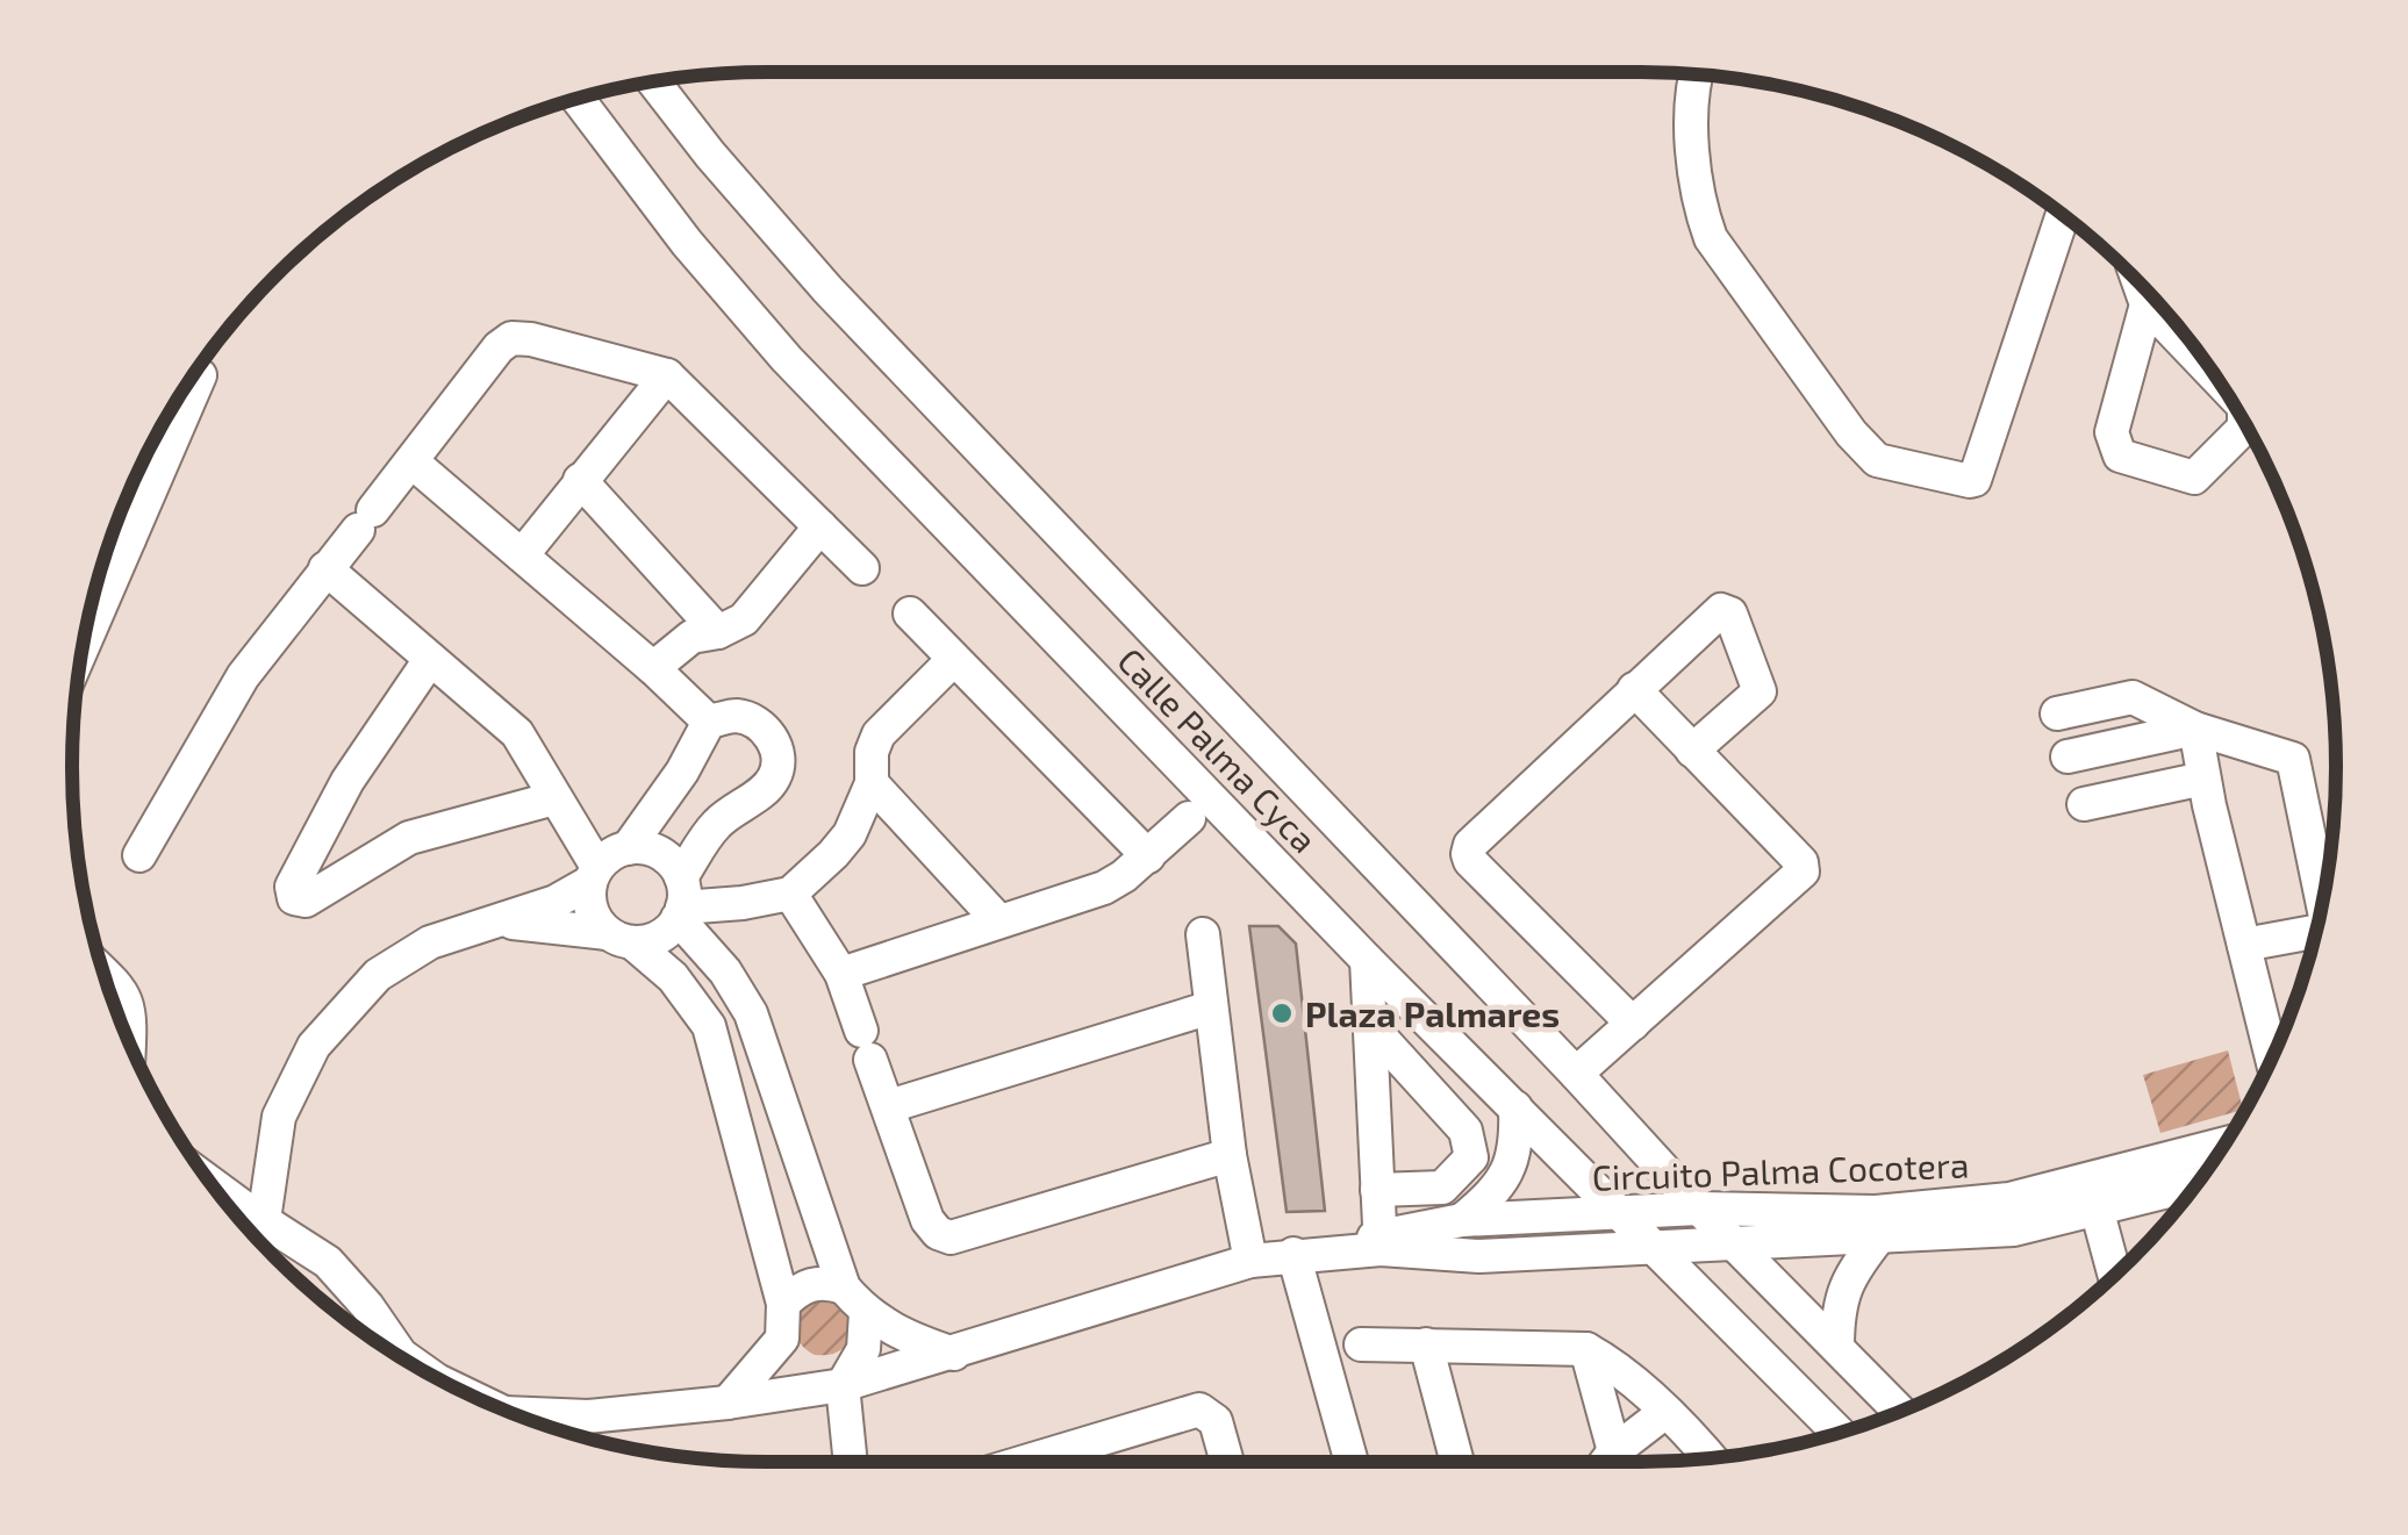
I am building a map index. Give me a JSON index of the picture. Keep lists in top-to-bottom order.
{
  "streets": {
    "street": ["Calle Palma Cyca", "Circuito Palma Cocotera"]
  },
  "crossings": [
    ["Calle Palma Cyca", "Circuito Palma Cocotera"]
  ],
  "places": ["Plaza Palmares"]
}
